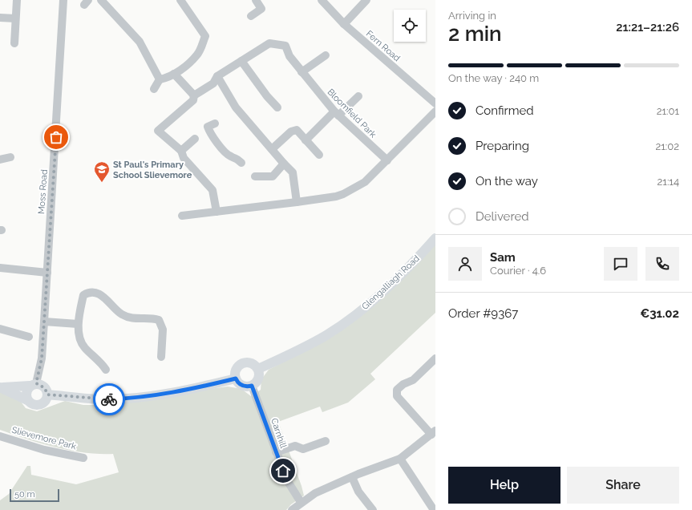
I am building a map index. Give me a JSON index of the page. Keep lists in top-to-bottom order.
{
  "streets": {
    "main road": ["Glengalliagh Road"],
    "street": [
      "Fern Road",
      "Bloomfield Park",
      "Moss Road",
      "Carnhill",
      "Slievemore Park"
    ]
  },
  "crossings": [
    ["Glengalliagh Road", "Carnhill"]
  ],
  "places": {
    "school or university": ["St Paul's Primary School Slievemore"]
  },
  "scale_bar": "50 m",
  "page": {
    "heading": ["2 min", "Arriving in", "21:21–21:26"],
    "panel": [
      "Sam",
      "Courier · 4.6",
      "Order #9367",
      "€31.02"
    ],
    "bar": "On the way · 240 m",
    "list": [
      ["Confirmed", "21:01"],
      ["Preparing", "21:02"],
      ["On the way", "21:14"],
      "Delivered"
    ],
    "buttons": ["Help", "Share"],
    "scale": "50 m"
  }
}
